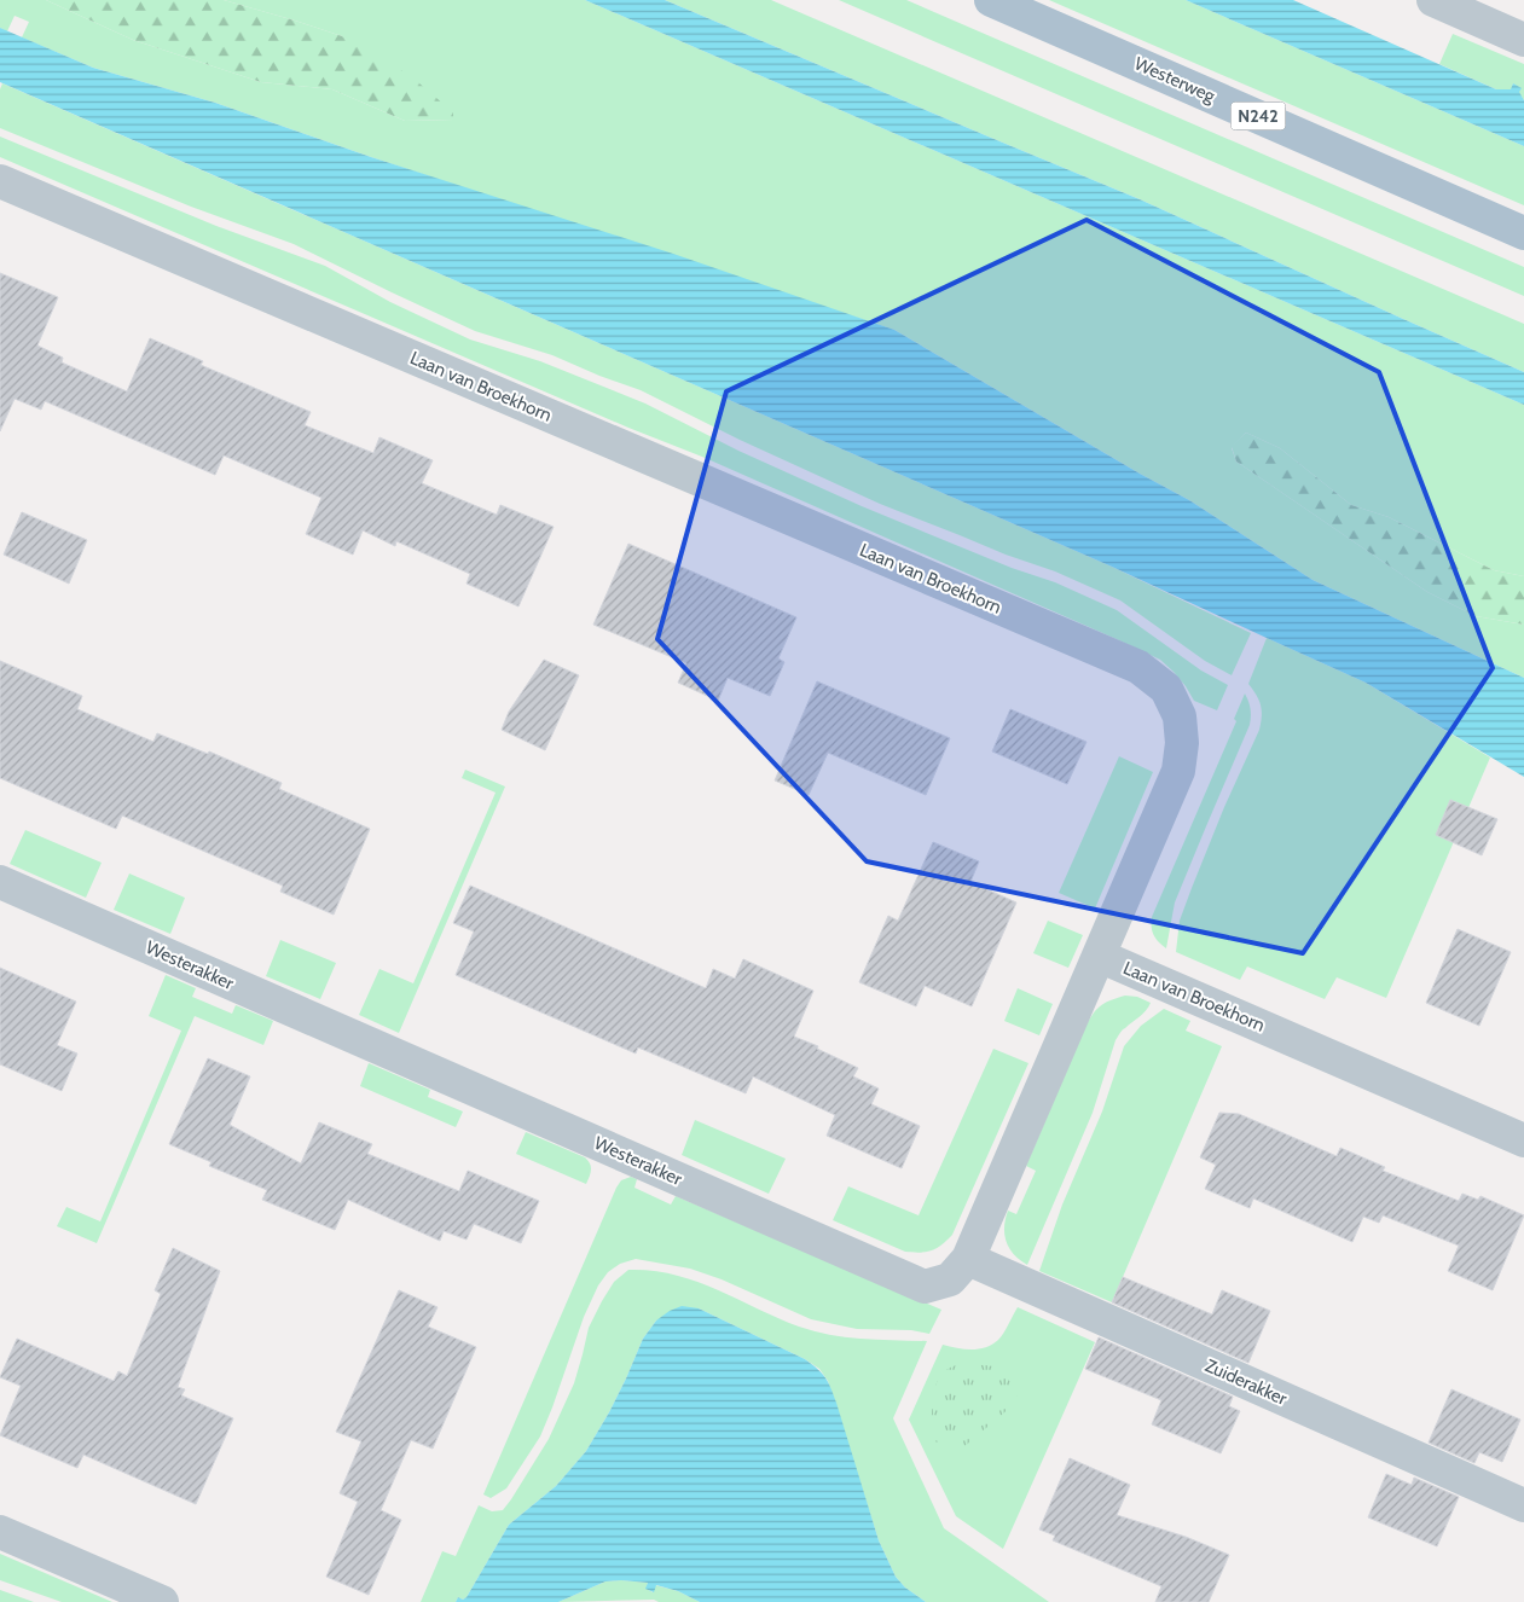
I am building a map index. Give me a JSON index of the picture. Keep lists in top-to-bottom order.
{
  "streets": {
    "main road": ["Westerweg", "N242"],
    "street": ["Laan van Broekhorn", "Westerakker", "Zuiderakker"]
  },
  "crossings": [
    ["Laan van Broekhorn", "Westerakker"],
    ["Westerakker", "Zuiderakker"]
  ]
}
